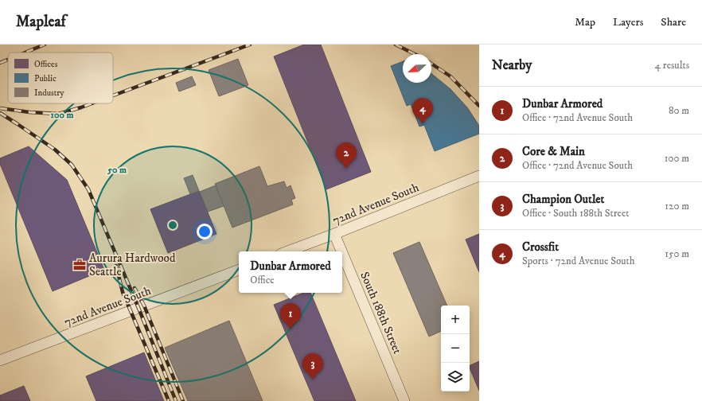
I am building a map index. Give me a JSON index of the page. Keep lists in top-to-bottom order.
{
  "streets": {
    "street": ["72nd Avenue South", "South 188th Street"]
  },
  "crossings": [
    ["72nd Avenue South", "South 188th Street"]
  ],
  "places": {
    "office": ["Aurura Hardwood Seattle"]
  },
  "legend": ["Offices", "Public", "Industry"],
  "north": "bottom left",
  "page": {
    "header": "Mapleaf",
    "nav": ["Map", "Layers", "Share"],
    "heading": ["Nearby", "4 results"],
    "list": [
      {
        "mark": "1",
        "name": "Dunbar Armored",
        "note": "Office · 72nd Avenue South",
        "value": "80 m"
      },
      {
        "mark": "2",
        "name": "Core & Main",
        "note": "Office · 72nd Avenue South",
        "value": "100 m"
      },
      {
        "mark": "3",
        "name": "Champion Outlet",
        "note": "Office · South 188th Street",
        "value": "120 m"
      },
      {
        "mark": "4",
        "name": "Crossfit",
        "note": "Sports · 72nd Avenue South",
        "value": "150 m"
      }
    ],
    "pins": [
      "4",
      "2",
      "1",
      "3"
    ],
    "popup": ["Dunbar Armored", "Office"],
    "map_buttons": ["+", "−"]
  },
  "rings": ["100 m", "50 m"]
}
